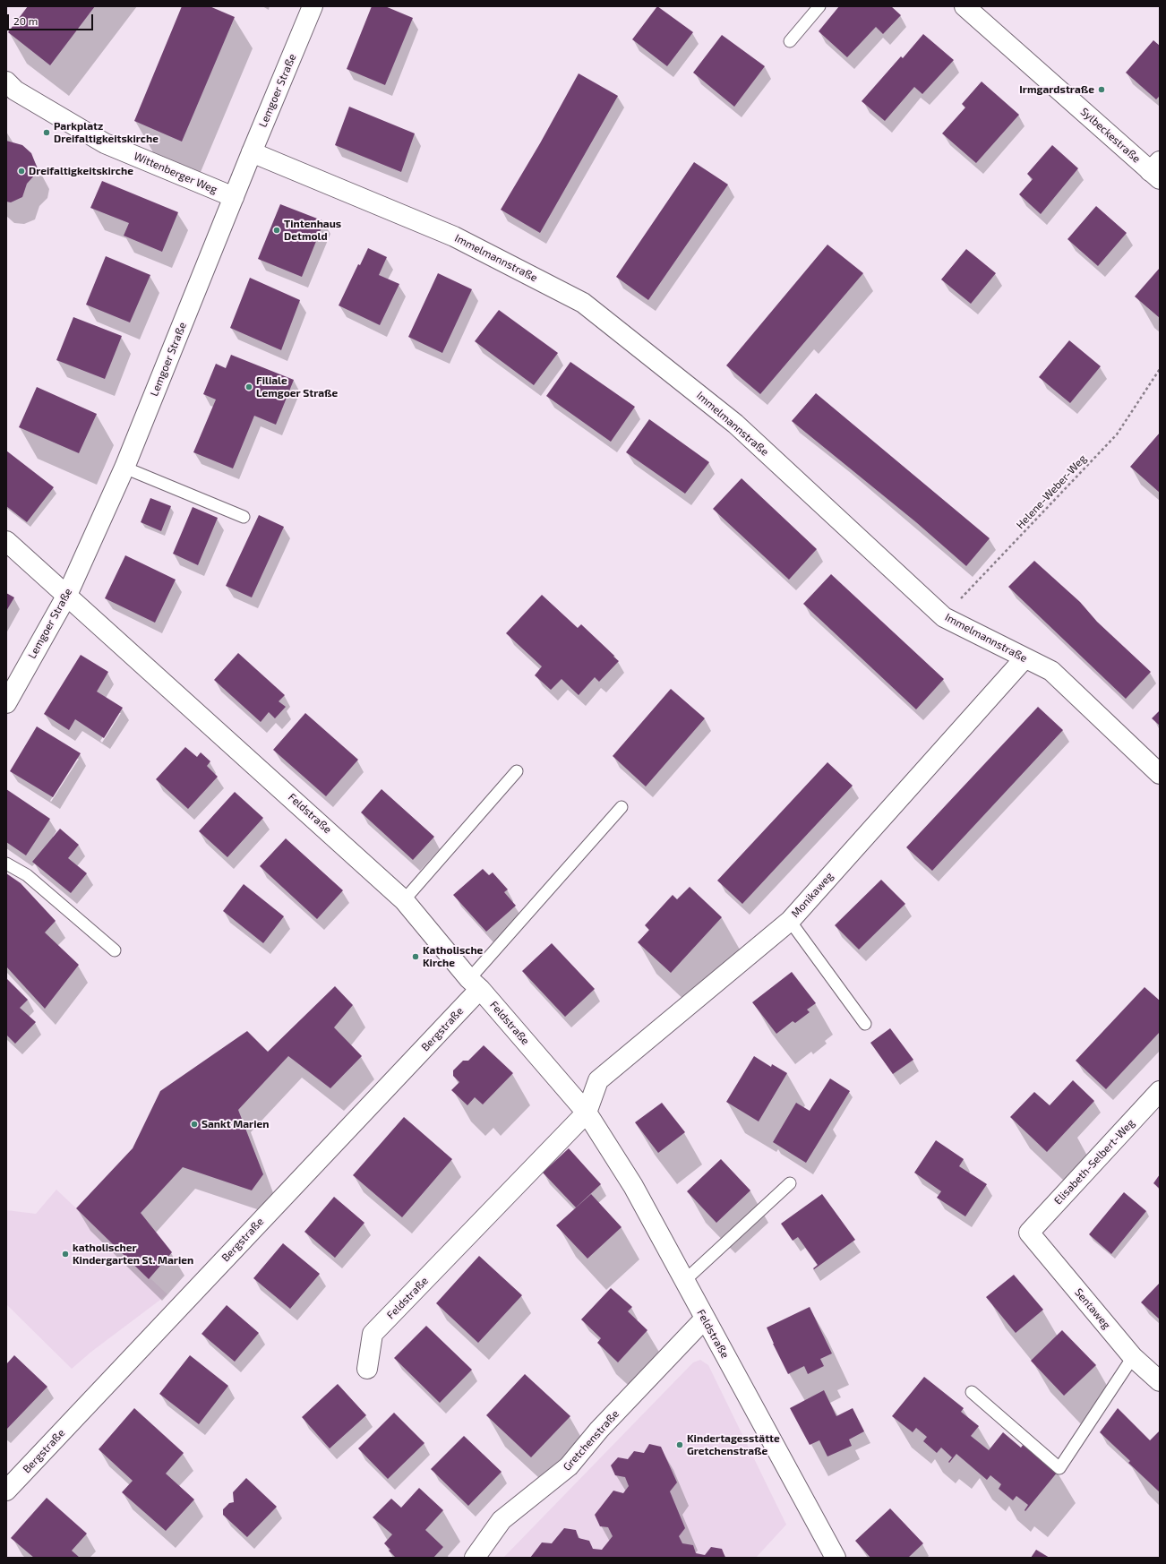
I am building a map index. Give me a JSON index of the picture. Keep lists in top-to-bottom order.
{
  "streets": {
    "street": [
      "Lemgoer Straße",
      "Sylbeckestraße",
      "Wittenberger Weg",
      "Immelmannstraße",
      "Feldstraße",
      "Monikaweg",
      "Bergstraße",
      "Elisabeth-Selbert-Weg",
      "Sentaweg",
      "Gretchenstraße"
    ],
    "path": ["Helene-Weber-Weg"]
  },
  "crossings": [
    ["Lemgoer Straße", "Wittenberger Weg"],
    ["Lemgoer Straße", "Immelmannstraße"],
    ["Lemgoer Straße", "Feldstraße"],
    ["Immelmannstraße", "Helene-Weber-Weg"],
    ["Immelmannstraße", "Monikaweg"],
    ["Feldstraße", "Monikaweg"],
    ["Feldstraße", "Bergstraße"],
    ["Feldstraße", "Gretchenstraße"],
    ["Elisabeth-Selbert-Weg", "Sentaweg"]
  ],
  "places": [
    "Irmgardstraße",
    "Parkplatz Dreifaltigkeitskirche",
    "Dreifaltigkeitskirche",
    "Tintenhaus Detmold",
    "Filiale Lemgoer Straße",
    "Katholische Kirche",
    "Sankt Marien",
    "katholischer Kindergarten St. Marien",
    "Kindertagesstätte Gretchenstraße"
  ],
  "scale_bar": "20 m"
}
